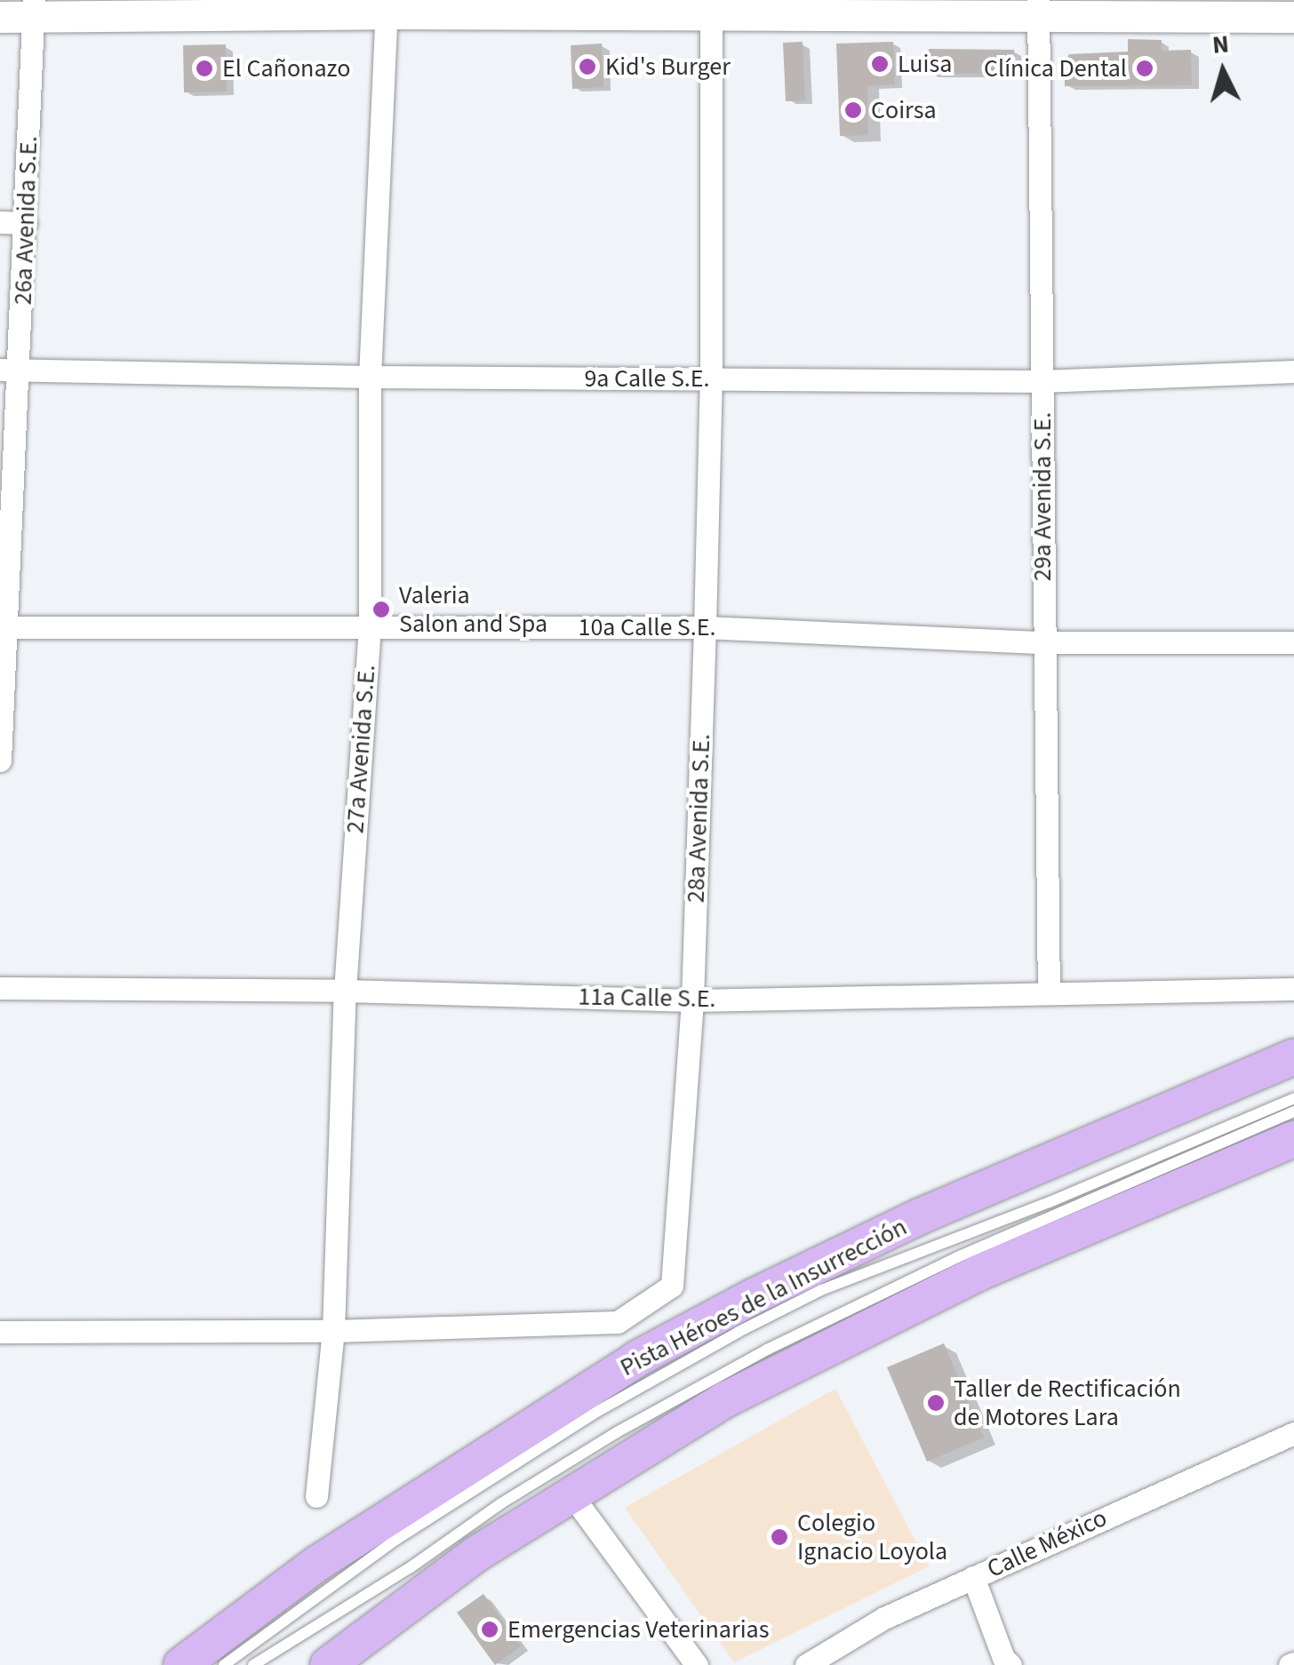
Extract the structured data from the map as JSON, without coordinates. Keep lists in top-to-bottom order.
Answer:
{
  "streets": {
    "main road": ["Pista Héroes de la Insurrección"],
    "street": [
      "26a Avenida S.E.",
      "9a Calle S.E.",
      "29a Avenida S.E.",
      "10a Calle S.E.",
      "27a Avenida S.E.",
      "28a Avenida S.E.",
      "11a Calle S.E.",
      "Calle México"
    ]
  },
  "crossings": [
    ["26a Avenida S.E.", "9a Calle S.E."],
    ["26a Avenida S.E.", "10a Calle S.E."],
    ["9a Calle S.E.", "29a Avenida S.E."],
    ["9a Calle S.E.", "27a Avenida S.E."],
    ["9a Calle S.E.", "28a Avenida S.E."],
    ["29a Avenida S.E.", "10a Calle S.E."],
    ["29a Avenida S.E.", "11a Calle S.E."],
    ["10a Calle S.E.", "27a Avenida S.E."],
    ["10a Calle S.E.", "28a Avenida S.E."],
    ["27a Avenida S.E.", "28a Avenida S.E."],
    ["27a Avenida S.E.", "11a Calle S.E."],
    ["28a Avenida S.E.", "11a Calle S.E."]
  ],
  "places": [
    "Luisa",
    "Kid's Burger",
    "El Cañonazo",
    "Clínica Dental",
    "Coirsa",
    "Valeria Salon and Spa",
    "Taller de Rectificación de Motores Lara",
    "Colegio Ignacio Loyola",
    "Emergencias Veterinarias"
  ],
  "north": "top"
}
